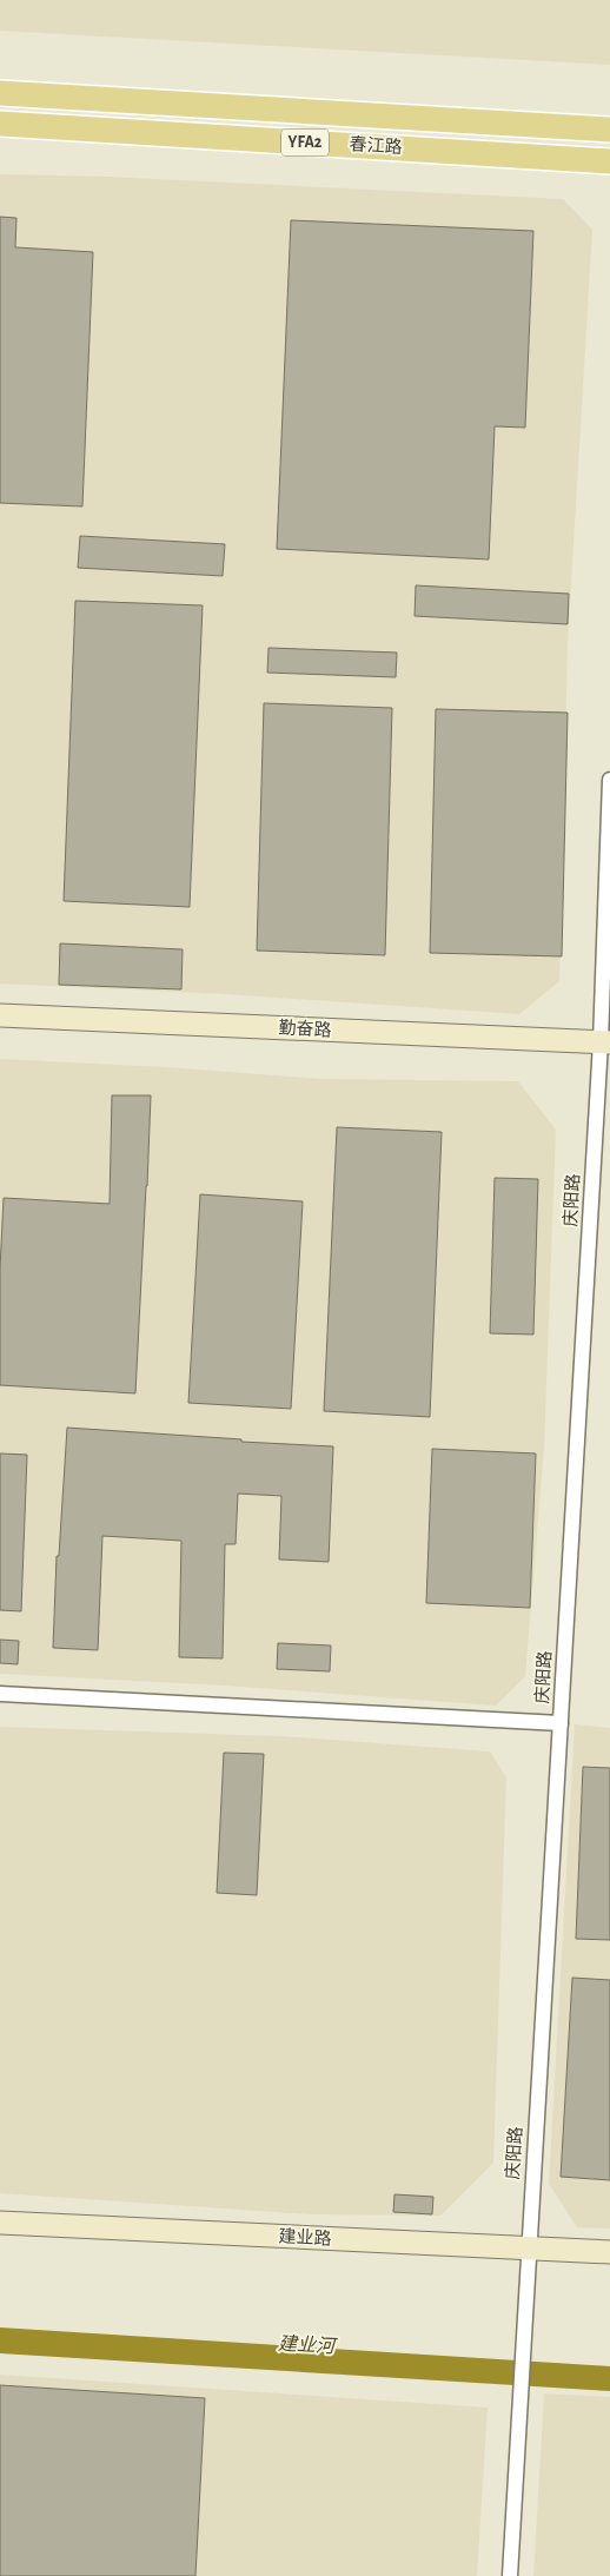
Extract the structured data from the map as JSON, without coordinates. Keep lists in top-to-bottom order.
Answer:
{
  "streets": {
    "main road": ["YFA2", "春江路"],
    "street": ["勤奋路", "庆阳路", "建业路"]
  },
  "crossings": [
    ["勤奋路", "庆阳路"],
    ["庆阳路", "建业路"]
  ],
  "water": ["建业河"]
}
